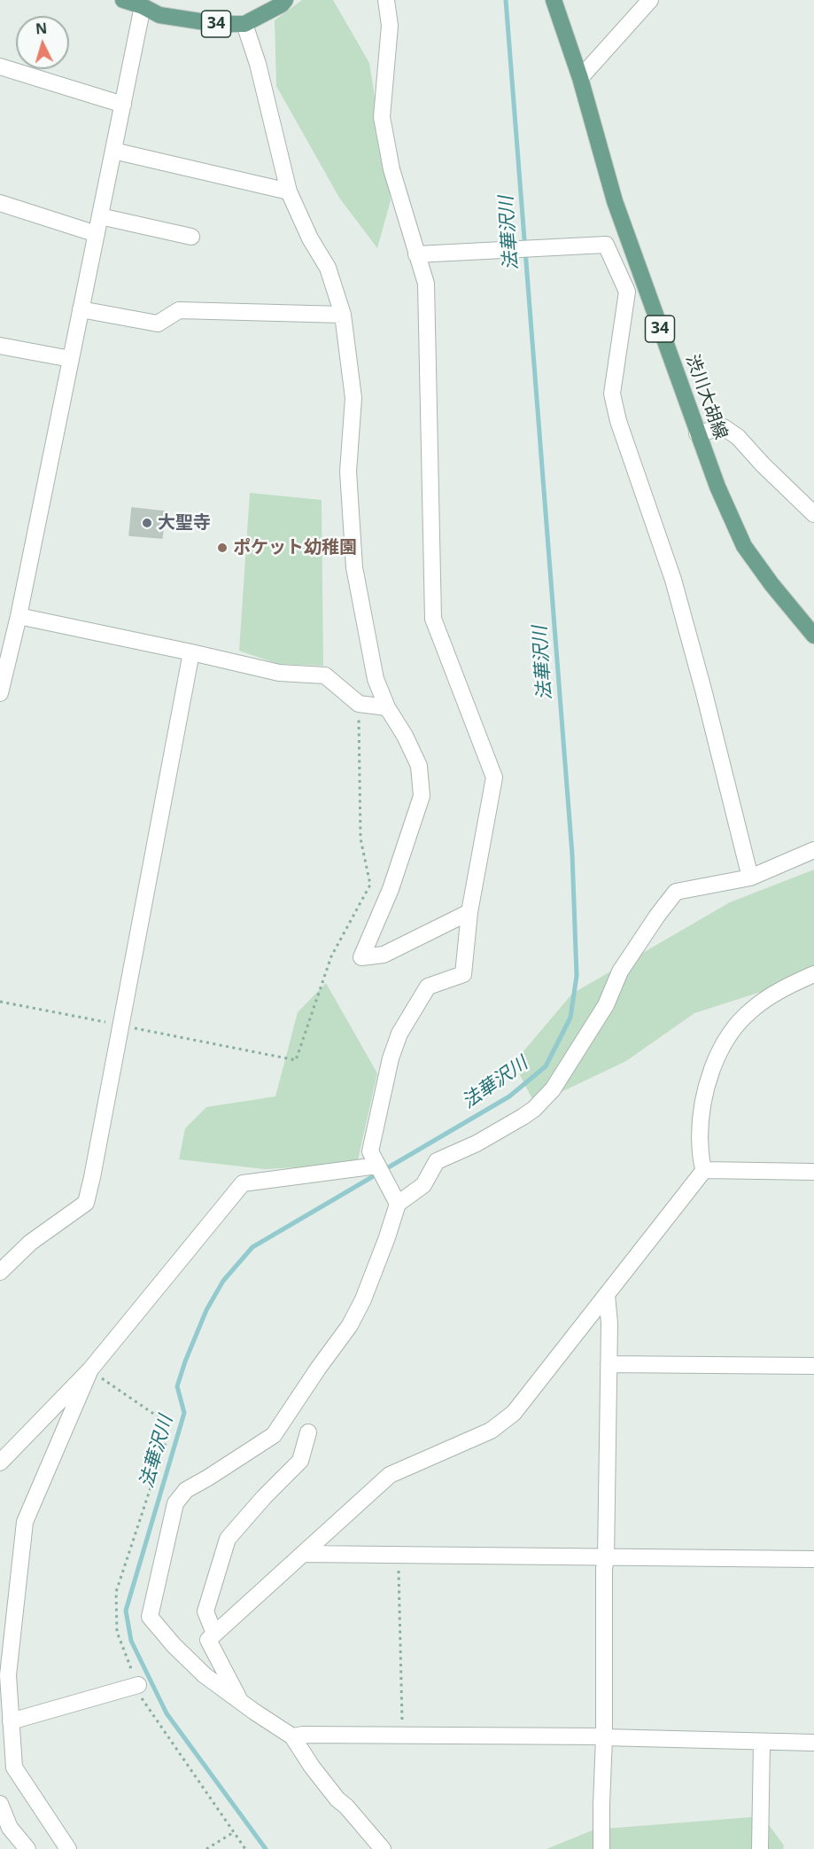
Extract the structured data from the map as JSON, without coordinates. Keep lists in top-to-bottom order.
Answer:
{
  "streets": {
    "main road": ["34", "渋川大胡線"]
  },
  "water": ["法華沢川"],
  "places": ["大聖寺", "ポケット幼稚園"],
  "north": "top"
}
